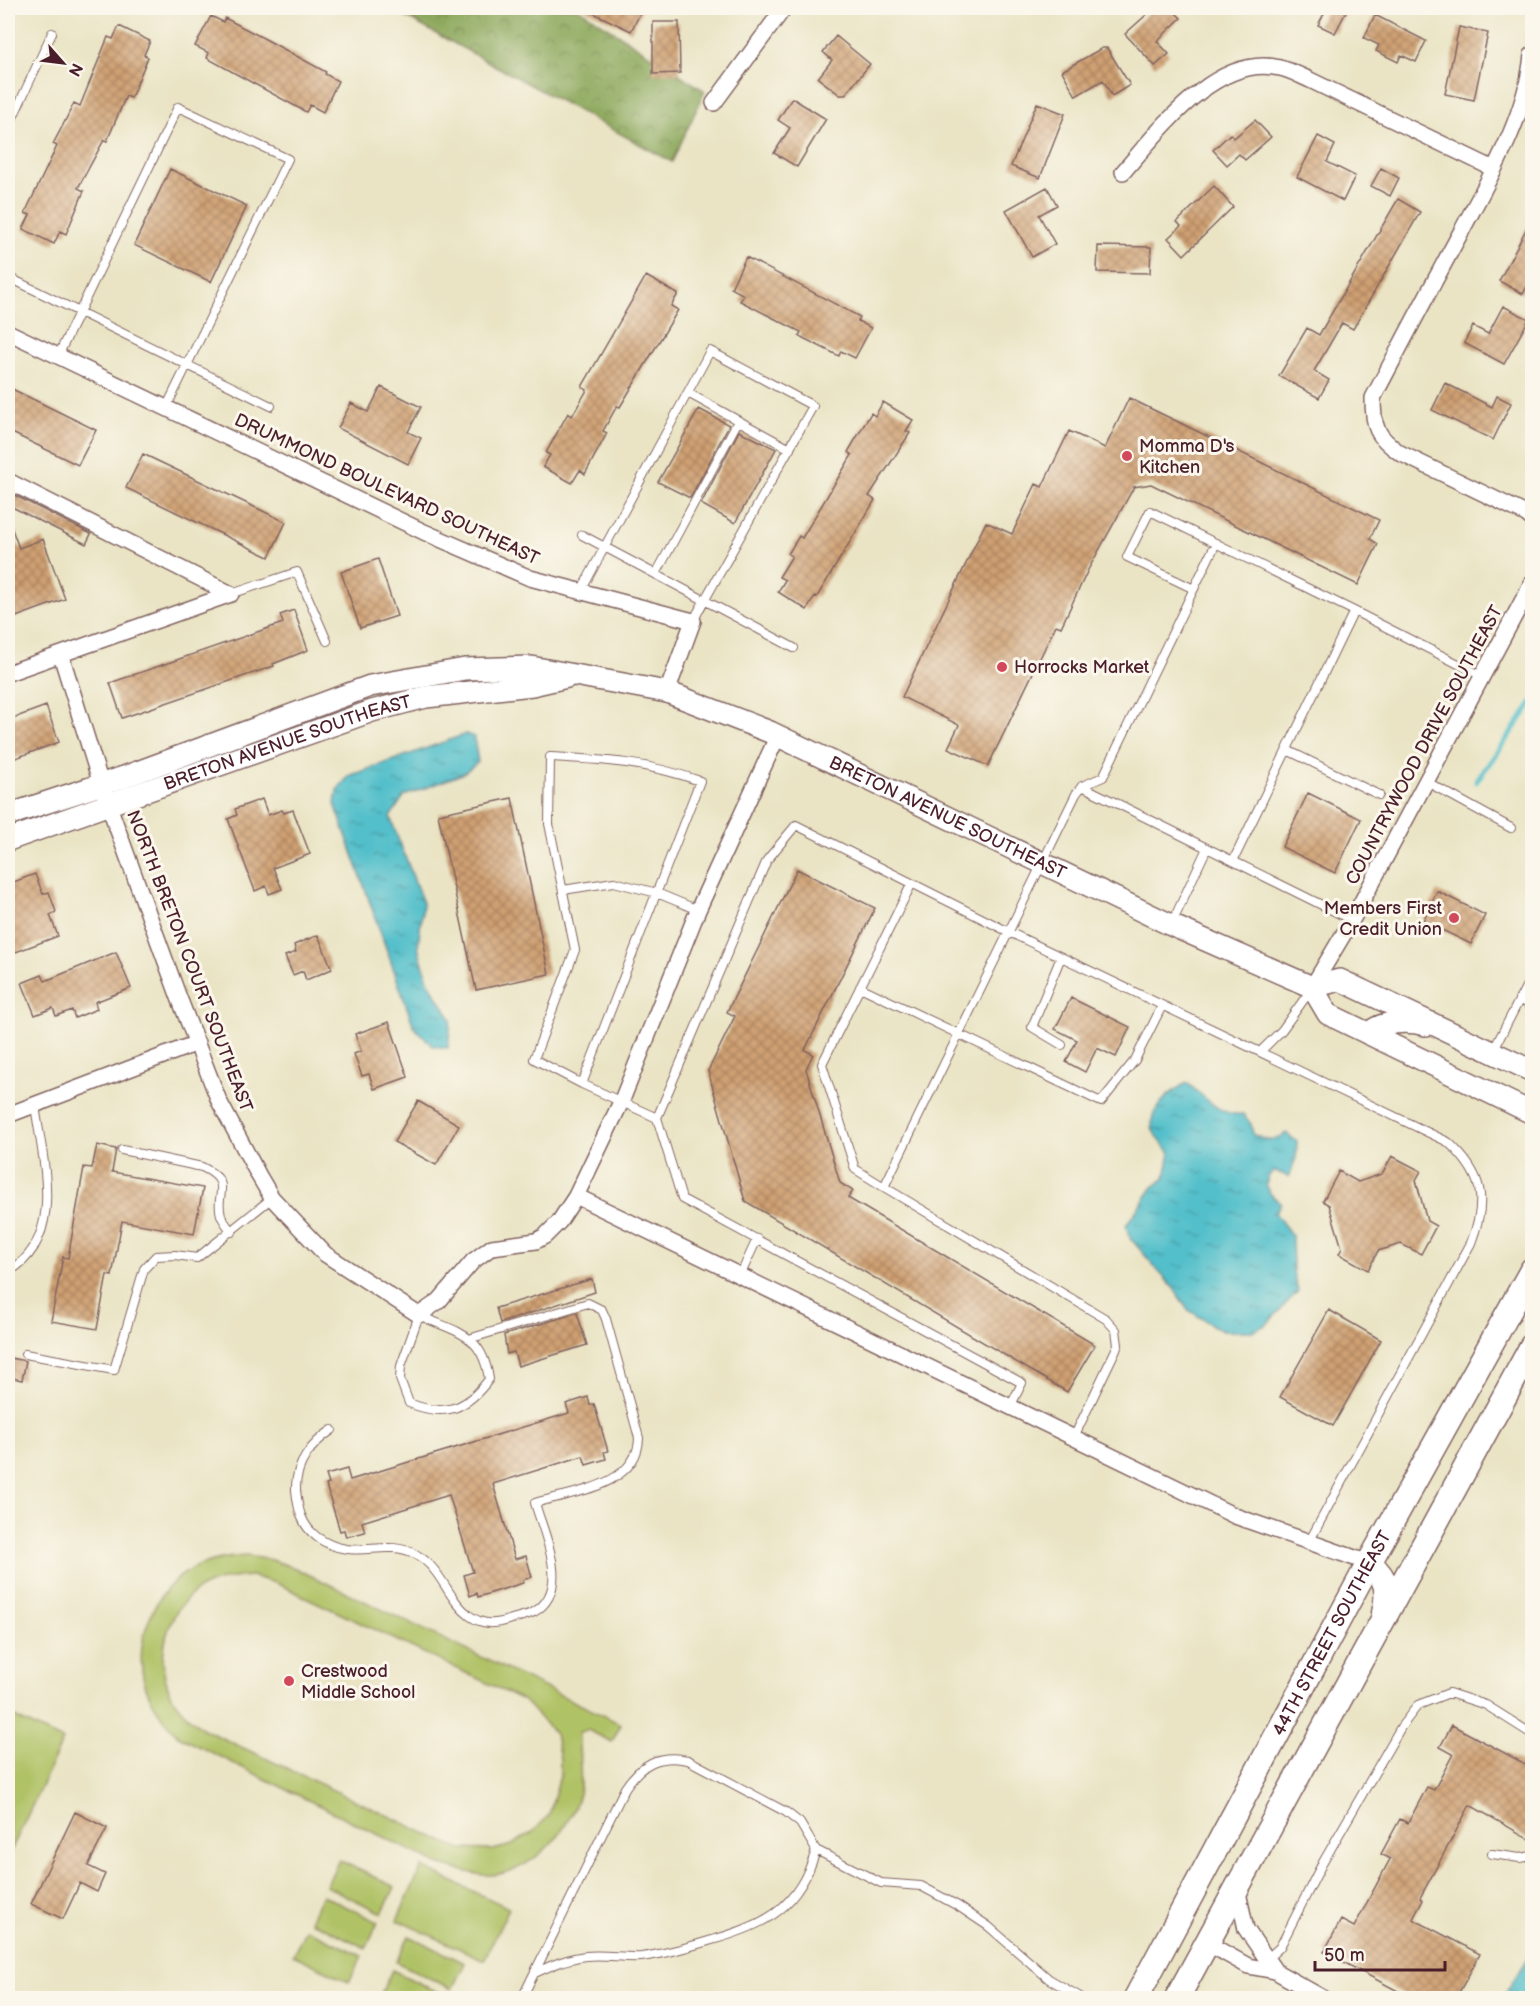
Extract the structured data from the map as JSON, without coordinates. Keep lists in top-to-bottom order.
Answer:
{
  "streets": {
    "main road": ["BRETON AVENUE SOUTHEAST", "44TH STREET SOUTHEAST"],
    "street": ["DRUMMOND BOULEVARD SOUTHEAST", "COUNTRYWOOD DRIVE SOUTHEAST", "NORTH BRETON COURT SOUTHEAST"]
  },
  "crossings": [
    ["BRETON AVENUE SOUTHEAST", "COUNTRYWOOD DRIVE SOUTHEAST"],
    ["BRETON AVENUE SOUTHEAST", "NORTH BRETON COURT SOUTHEAST"]
  ],
  "places": [
    "Momma D's Kitchen",
    "Horrocks Market",
    "Members First Credit Union",
    "Crestwood Middle School"
  ],
  "scale_bar": "50 m",
  "north": "bottom right"
}
